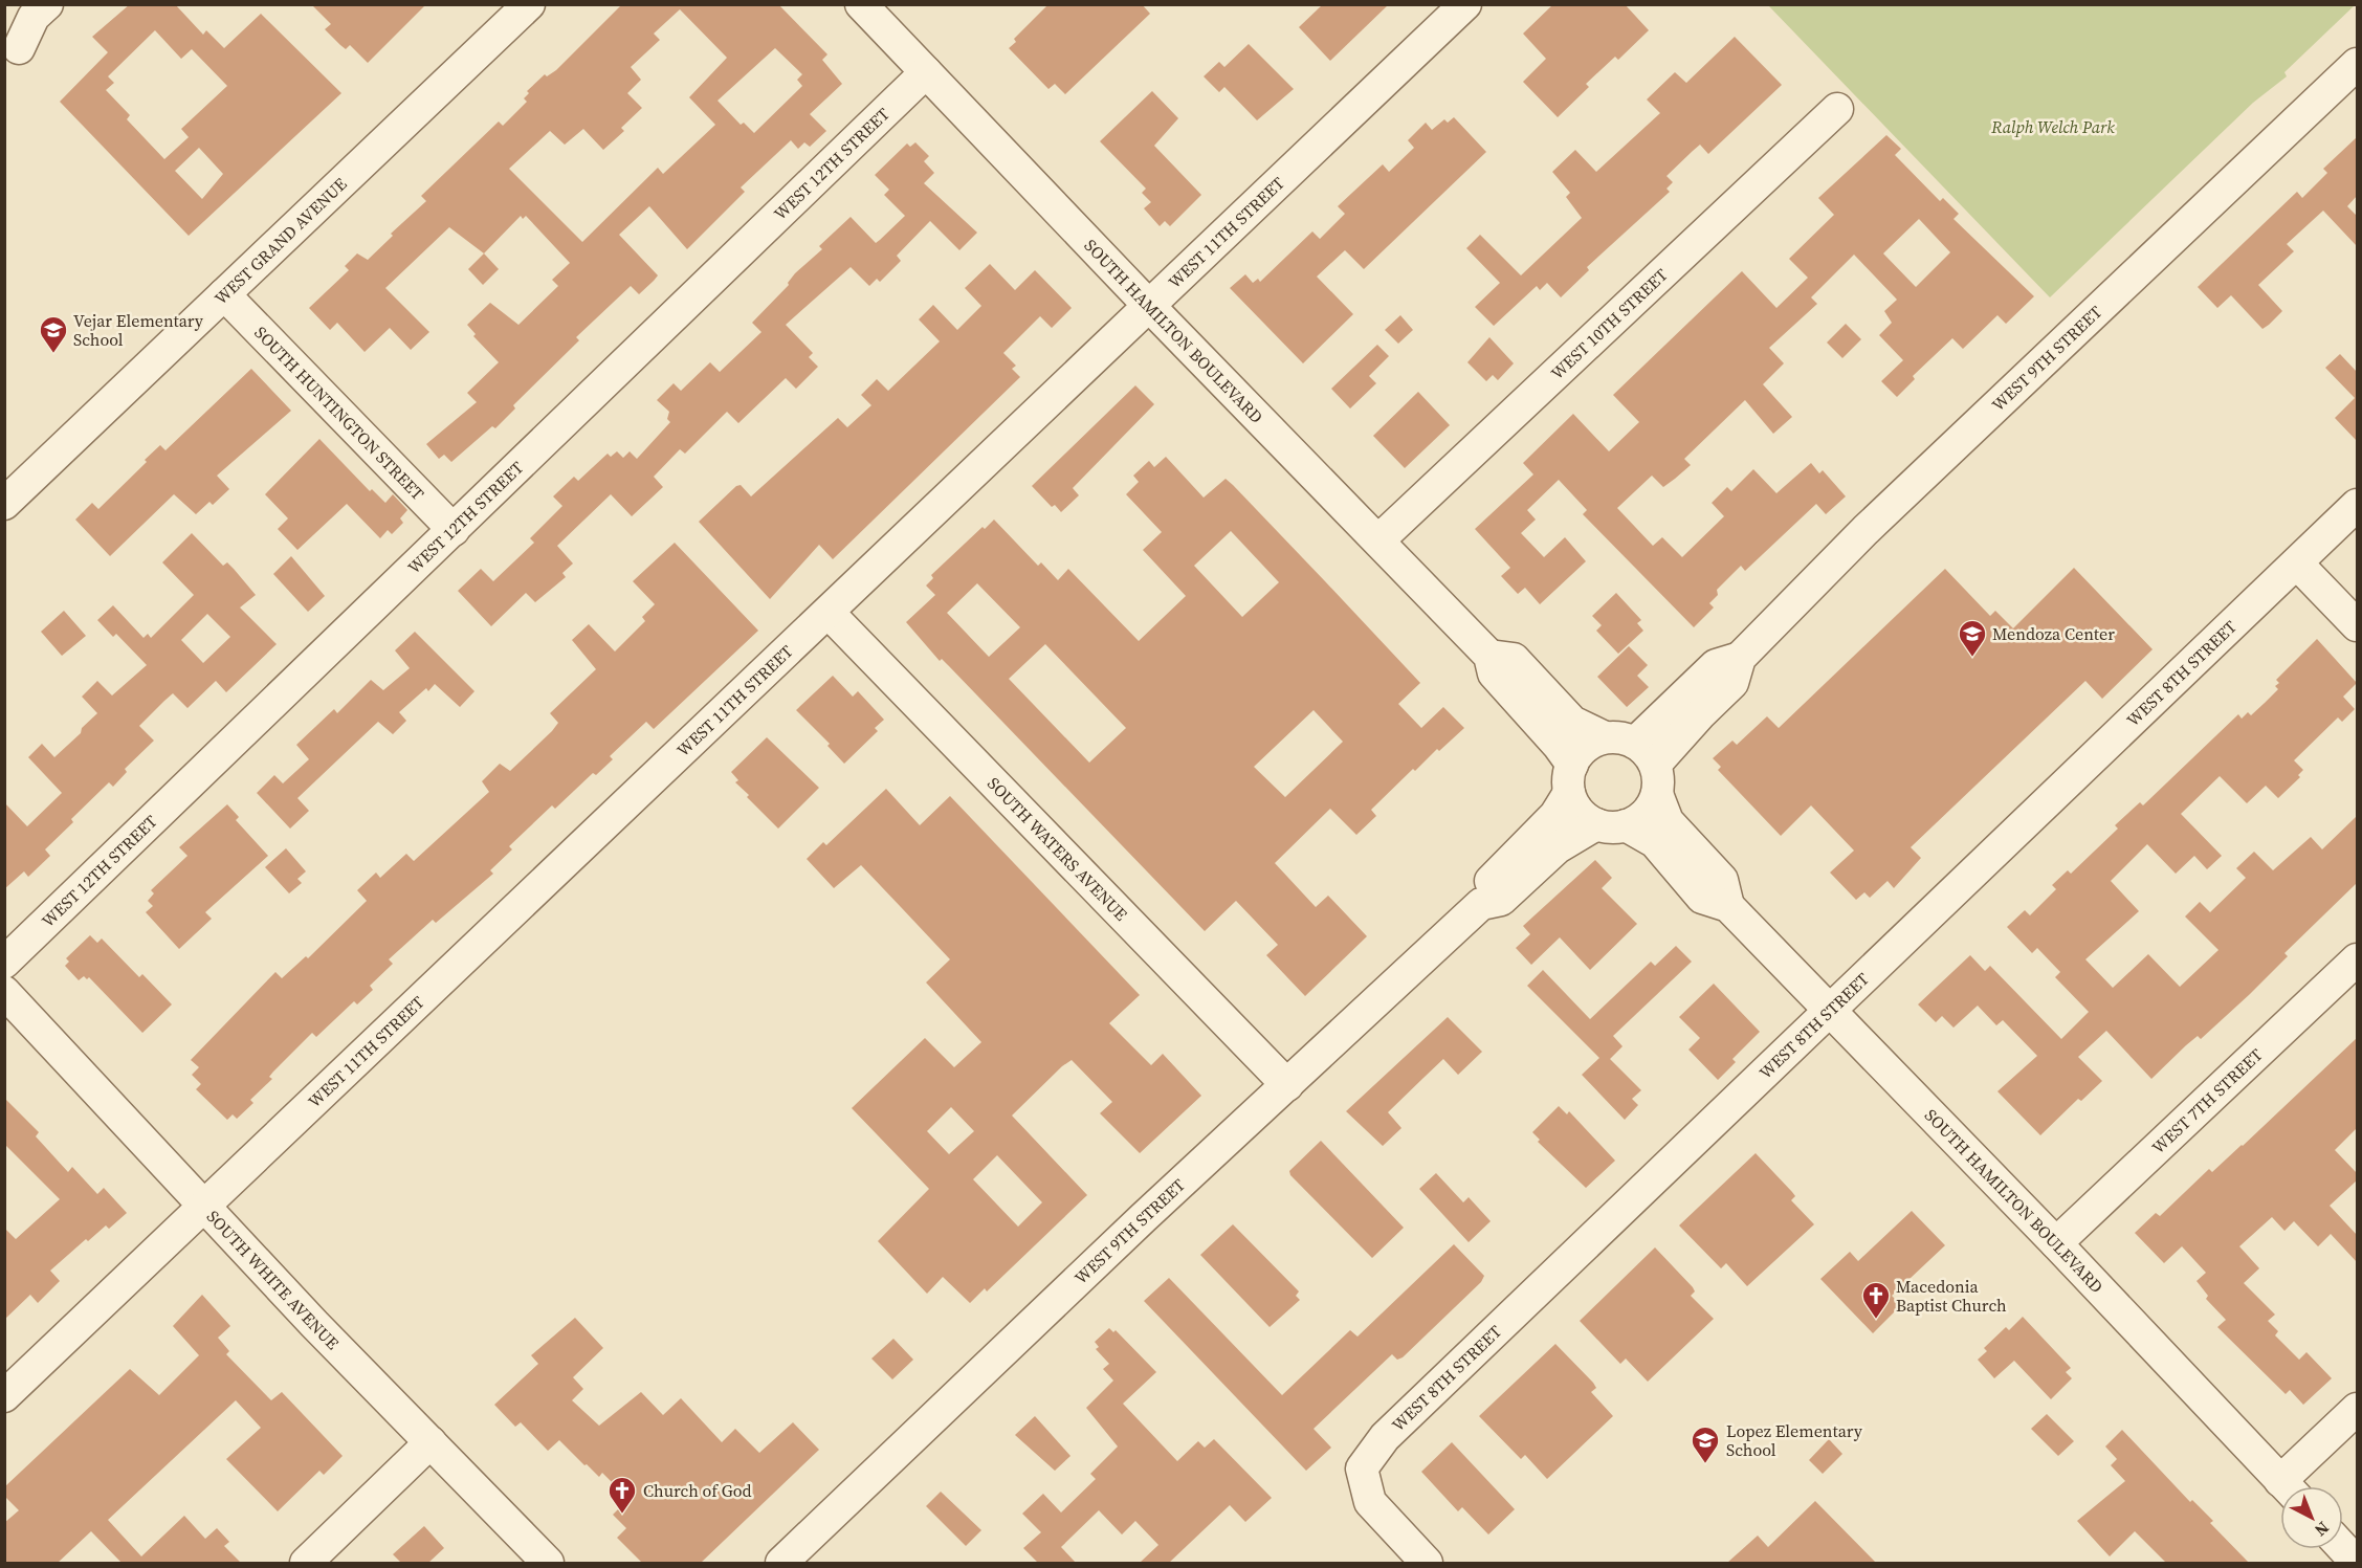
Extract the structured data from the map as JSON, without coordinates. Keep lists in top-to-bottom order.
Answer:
{
  "streets": {
    "street": [
      "WEST 12TH STREET",
      "WEST 11TH STREET",
      "WEST GRAND AVENUE",
      "WEST 10TH STREET",
      "SOUTH HAMILTON BOULEVARD",
      "WEST 9TH STREET",
      "SOUTH HUNTINGTON STREET",
      "WEST 8TH STREET",
      "SOUTH WATERS AVENUE",
      "WEST 7TH STREET",
      "SOUTH WHITE AVENUE"
    ]
  },
  "crossings": [
    ["WEST 12TH STREET", "SOUTH HAMILTON BOULEVARD"],
    ["WEST 12TH STREET", "SOUTH HUNTINGTON STREET"],
    ["WEST 11TH STREET", "SOUTH HAMILTON BOULEVARD"],
    ["WEST 11TH STREET", "SOUTH WATERS AVENUE"],
    ["WEST 11TH STREET", "SOUTH WHITE AVENUE"],
    ["WEST GRAND AVENUE", "SOUTH HUNTINGTON STREET"],
    ["WEST 10TH STREET", "SOUTH HAMILTON BOULEVARD"],
    ["SOUTH HAMILTON BOULEVARD", "WEST 9TH STREET"],
    ["SOUTH HAMILTON BOULEVARD", "WEST 8TH STREET"],
    ["SOUTH HAMILTON BOULEVARD", "WEST 7TH STREET"],
    ["WEST 9TH STREET", "SOUTH WATERS AVENUE"]
  ],
  "parks": ["Ralph Welch Park"],
  "places": {
    "school or university": ["Vejar Elementary School", "Mendoza Center", "Lopez Elementary School"],
    "church": ["Macedonia Baptist Church", "Church of God"]
  },
  "north": "bottom right"
}
